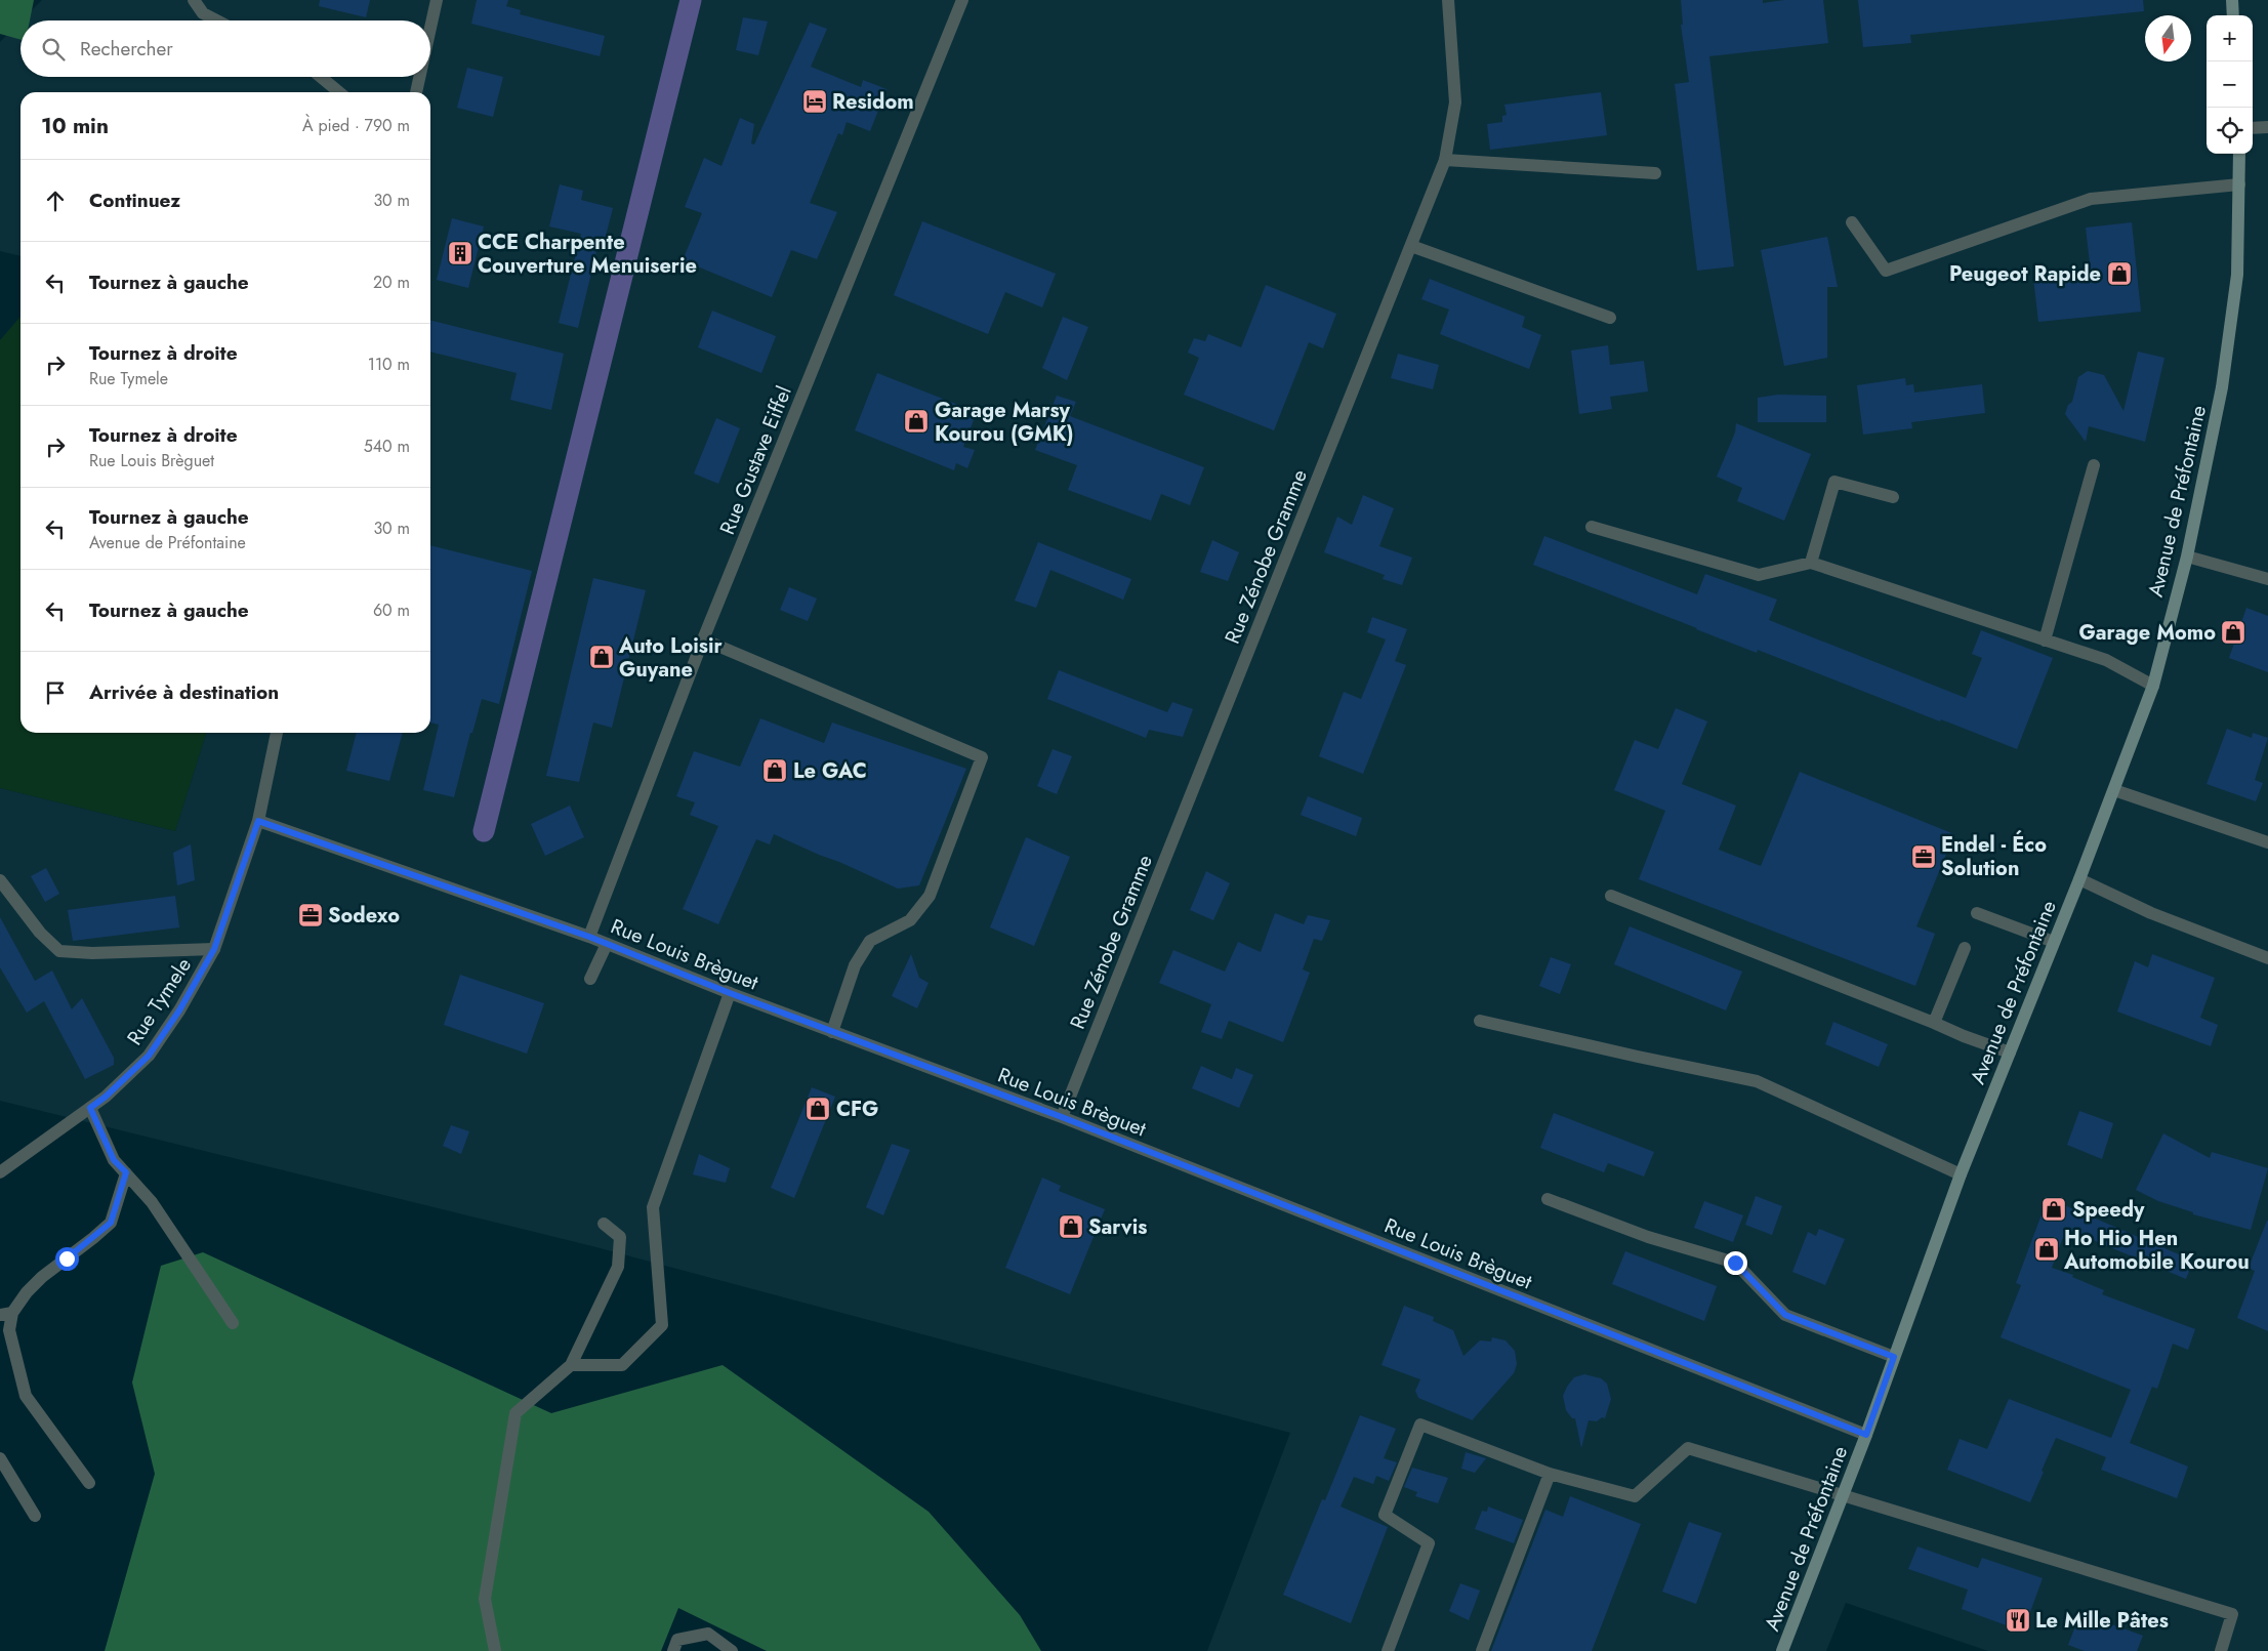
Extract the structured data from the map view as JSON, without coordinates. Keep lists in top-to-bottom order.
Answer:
{
  "streets": {
    "main road": ["Avenue de Préfontaine"],
    "street": [
      "Rue Gustave Eiffel",
      "Rue Zénobe Gramme",
      "Rue Louis Brèguet",
      "Rue Tymele"
    ]
  },
  "crossings": [
    ["Rue Gustave Eiffel", "Rue Louis Brèguet"],
    ["Avenue de Préfontaine", "Rue Louis Brèguet"],
    ["Rue Zénobe Gramme", "Rue Louis Brèguet"],
    ["Rue Louis Brèguet", "Rue Tymele"]
  ],
  "places": {
    "hotel": ["Residom"],
    "building": ["CCE Charpente Couverture Menuiserie"],
    "shop": [
      "Peugeot Rapide",
      "Garage Marsy Kourou (GMK)",
      "Garage Momo",
      "Auto Loisir Guyane",
      "Le GAC",
      "CFG",
      "Speedy",
      "Sarvis",
      "Ho Hio Hen Automobile Kourou"
    ],
    "office": ["Endel - Éco Solution", "Sodexo"],
    "restaurant": ["Le Mille Pâtes"]
  },
  "north": "bottom",
  "page": {
    "map_buttons": ["+", "−"],
    "search": "Rechercher",
    "heading": ["10 min", "À pied · 790 m"],
    "list": [
      ["Continuez", "30 m"],
      ["Tournez à gauche", "20 m"],
      ["Tournez à droite", "Rue Tymele", "110 m"],
      ["Tournez à droite", "Rue Louis Brèguet", "540 m"],
      ["Tournez à gauche", "Avenue de Préfontaine", "30 m"],
      ["Tournez à gauche", "60 m"],
      "Arrivée à destination"
    ]
  }
}
